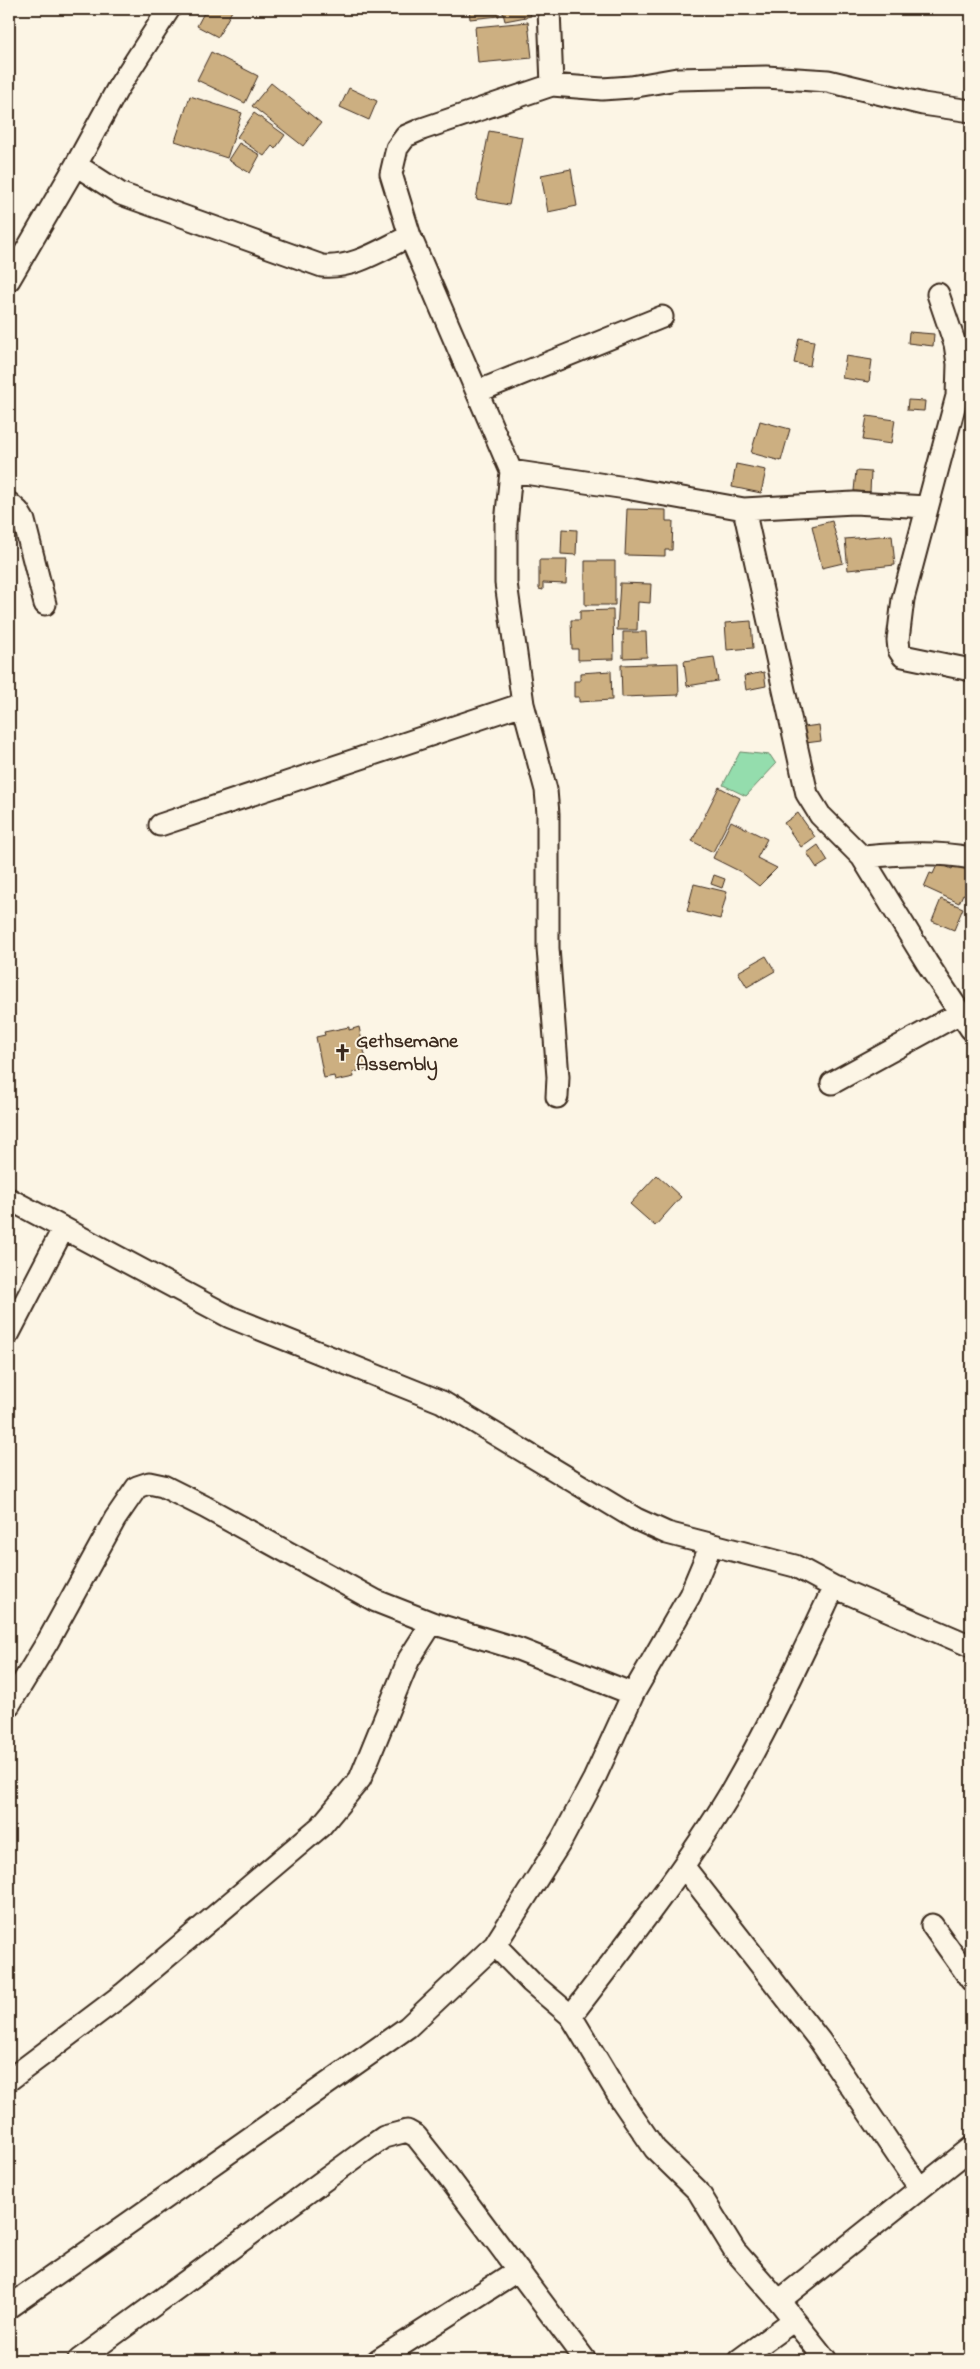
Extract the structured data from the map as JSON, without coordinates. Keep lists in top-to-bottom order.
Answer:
{
  "places": {
    "church": ["Gethsemane Assembly"]
  }
}
